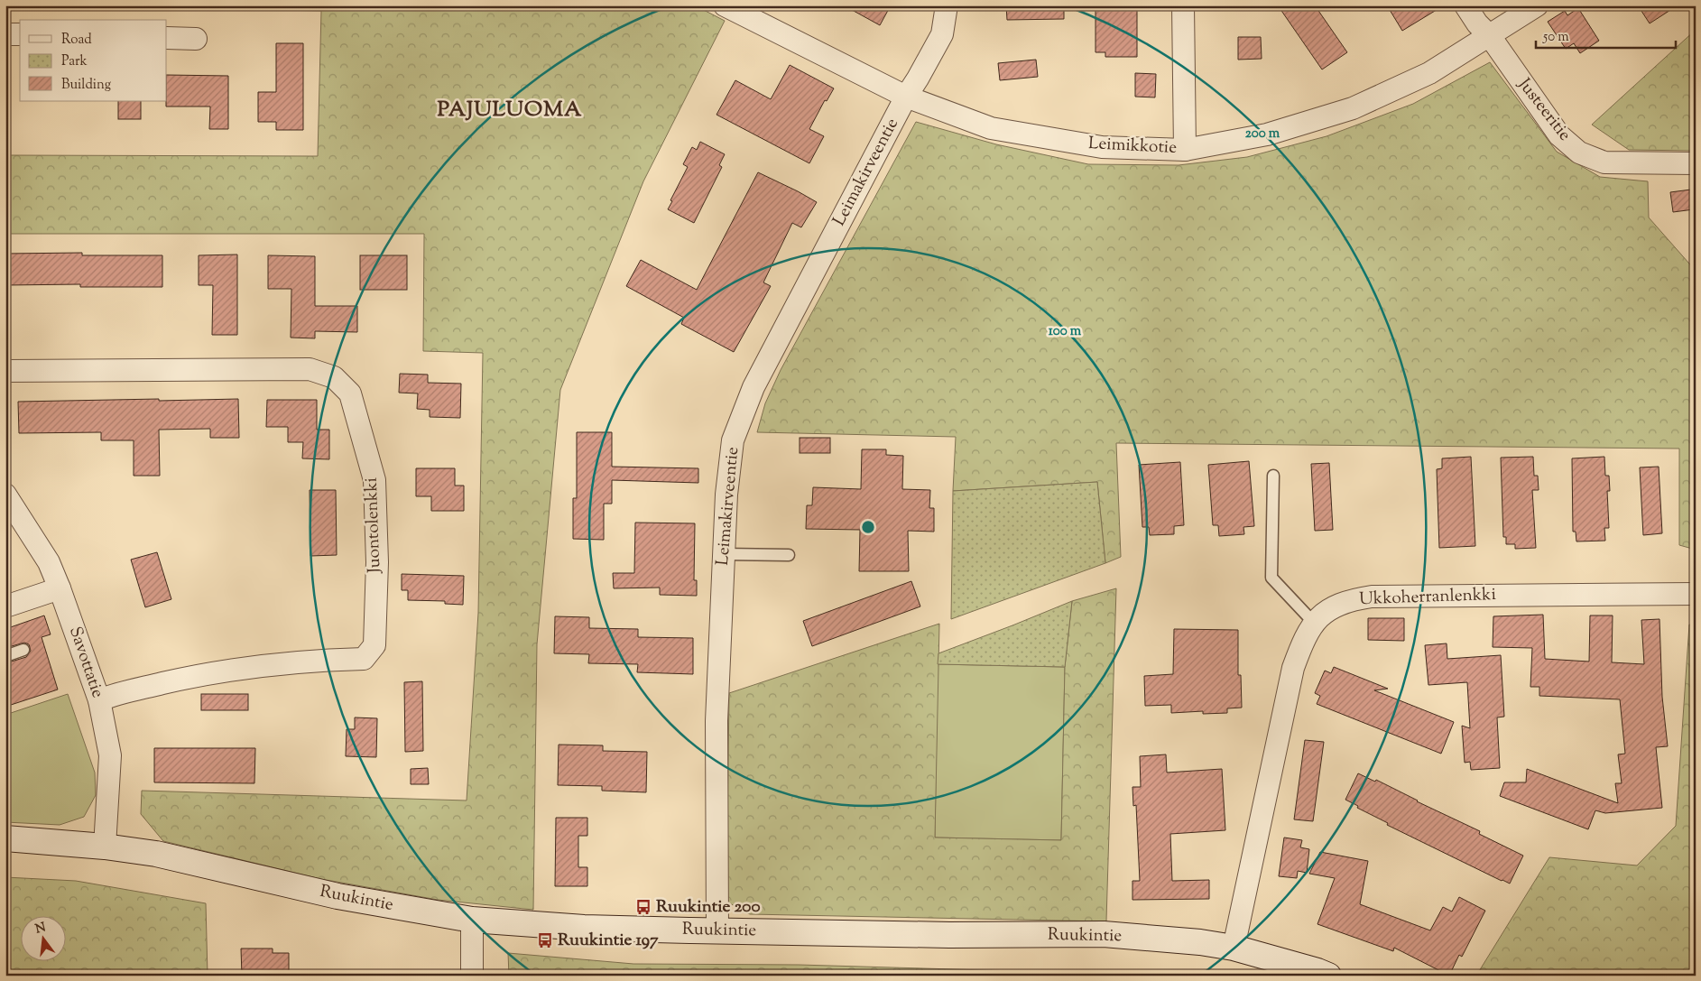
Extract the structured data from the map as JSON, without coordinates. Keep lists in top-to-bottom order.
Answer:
{
  "streets": {
    "street": [
      "Justeeritie",
      "Leimikkotie",
      "Leimakirveentie",
      "Juontolenkki",
      "Ukkoherranlenkki",
      "Savottatie",
      "Ruukintie"
    ]
  },
  "crossings": [
    ["Justeeritie", "Leimikkotie"],
    ["Leimikkotie", "Leimakirveentie"],
    ["Leimakirveentie", "Ruukintie"],
    ["Juontolenkki", "Savottatie"],
    ["Ukkoherranlenkki", "Ruukintie"],
    ["Savottatie", "Ruukintie"]
  ],
  "districts": ["PAJULUOMA"],
  "places": {
    "bus stop": ["Ruukintie 200", "Ruukintie 197"]
  },
  "legend": ["Road", "Park", "Building"],
  "scale_bar": "50 m",
  "north": "top",
  "rings": ["200 m", "100 m"]
}
